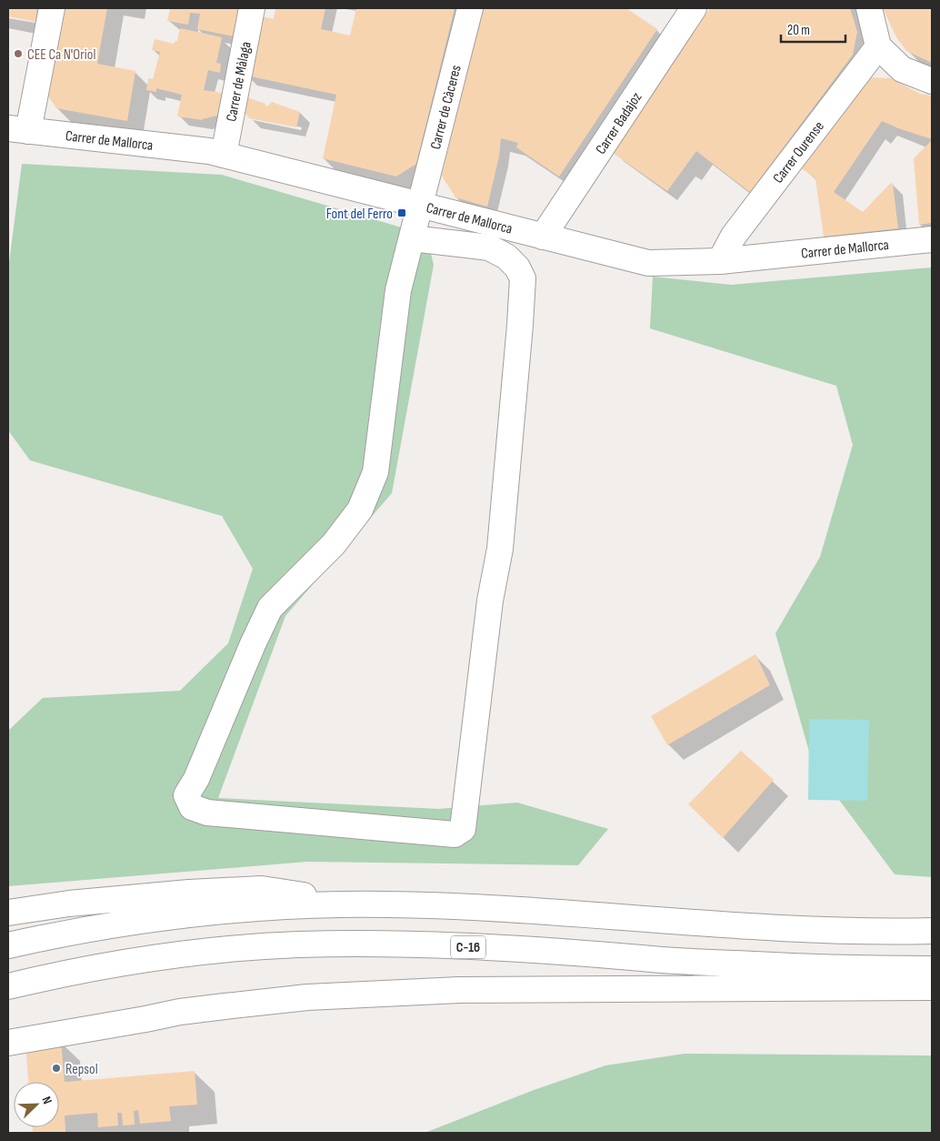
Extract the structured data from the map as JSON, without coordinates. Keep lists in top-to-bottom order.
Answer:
{
  "streets": {
    "main road": [
      "Carrer de Màlaga",
      "Carrer de Càceres",
      "Carrer Badajoz",
      "Carrer de Mallorca",
      "Carrer Ourense",
      "C-16"
    ]
  },
  "crossings": [
    ["Carrer de Màlaga", "Carrer de Mallorca"],
    ["Carrer de Càceres", "Carrer de Mallorca"],
    ["Carrer Badajoz", "Carrer de Mallorca"],
    ["Carrer de Mallorca", "Carrer Ourense"]
  ],
  "places": {
    "other": ["CEE Ca N'Oriol", "Repsol"],
    "transit": ["Font del Ferro"]
  },
  "scale_bar": "20 m",
  "north": "top right"
}
